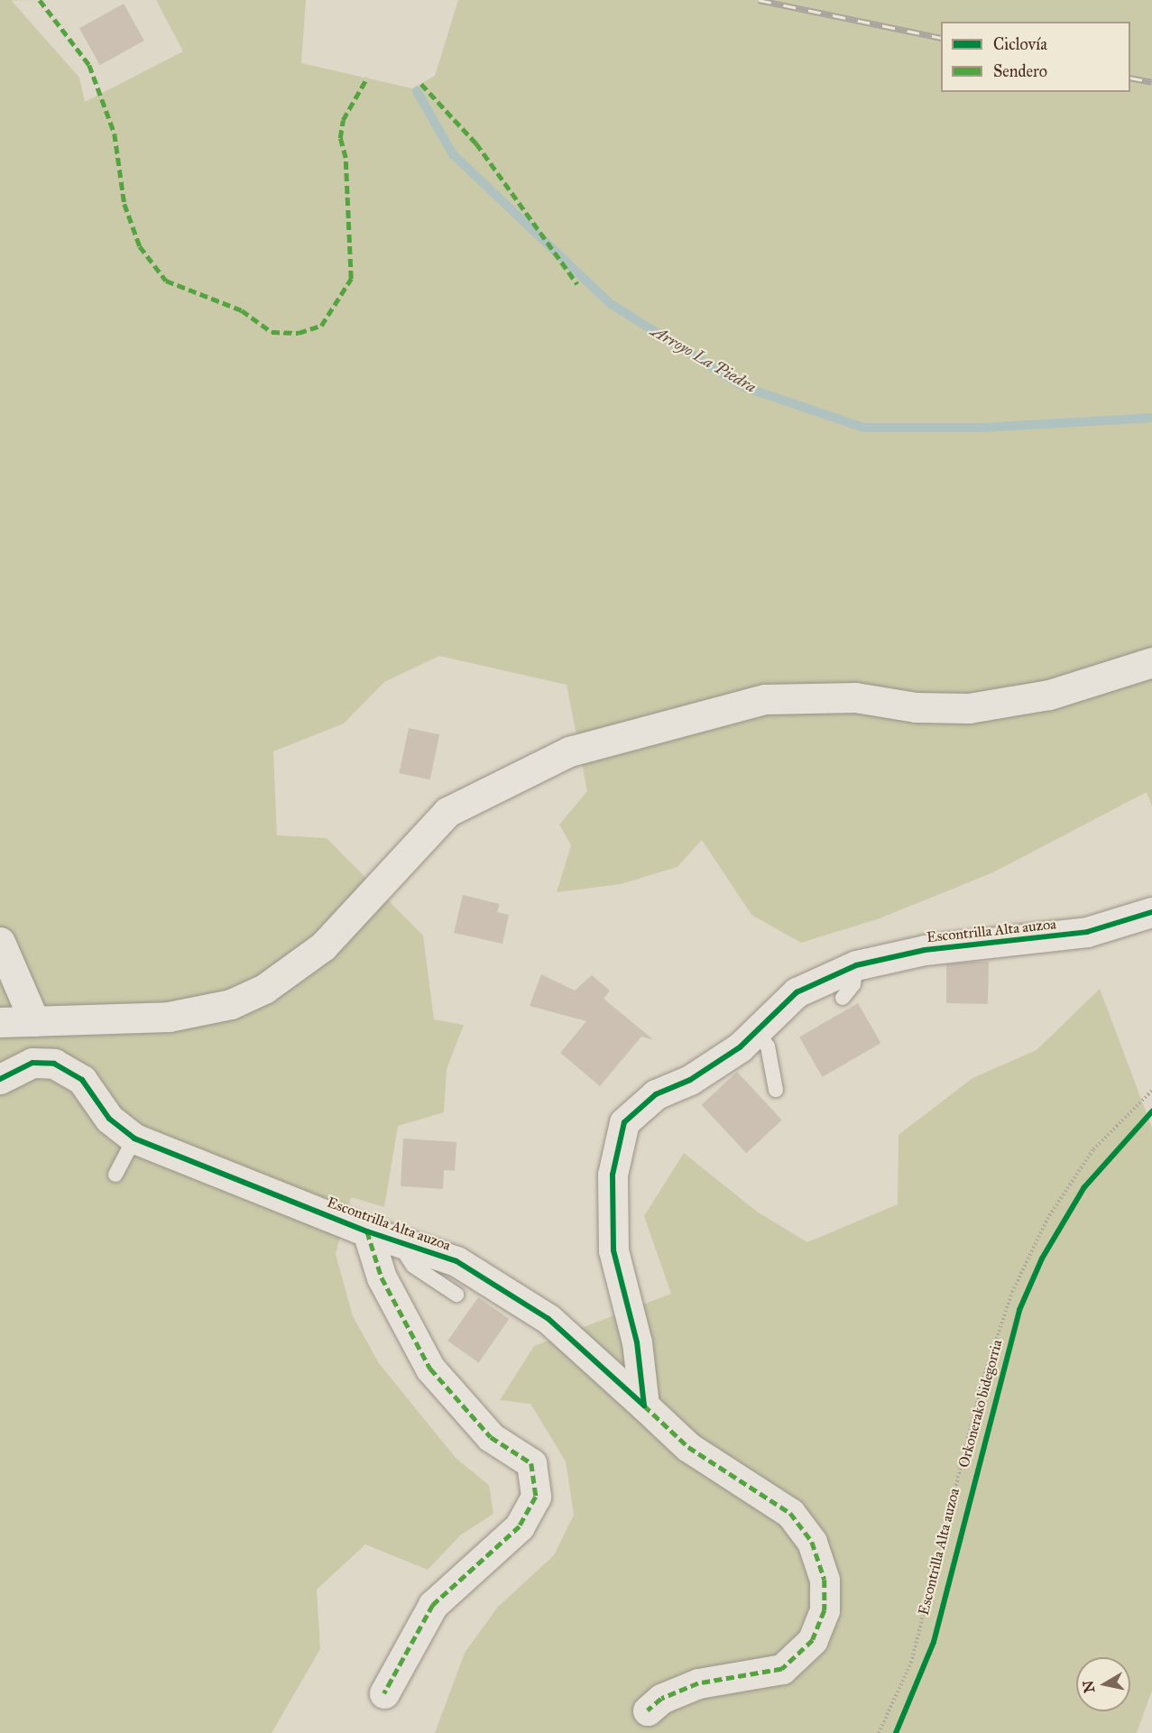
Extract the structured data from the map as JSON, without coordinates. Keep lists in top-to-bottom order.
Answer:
{
  "streets": {
    "street": ["Escontrilla Alta auzoa"],
    "cycle path": ["Orkonerako bidegorria"]
  },
  "water": ["Arroyo La Piedra"],
  "legend": ["Ciclovía", "Sendero"],
  "north": "left"
}
